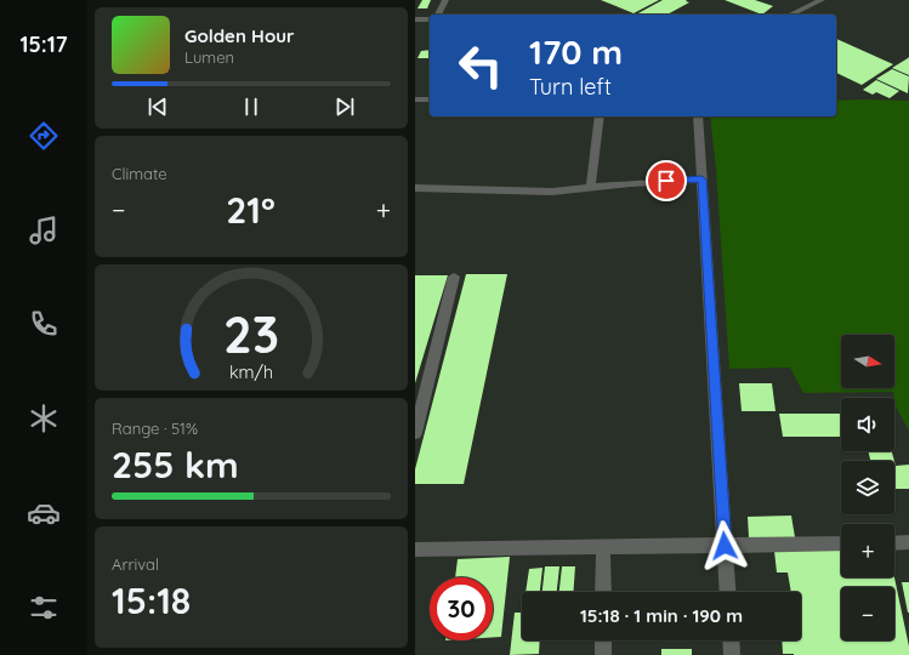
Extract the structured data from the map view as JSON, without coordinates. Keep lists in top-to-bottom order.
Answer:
{
  "north": "right",
  "page": {
    "tabs": "15:17",
    "turn": ["170 m", "Turn left"],
    "song": ["Golden Hour", "Lumen"],
    "tile": [
      "Climate",
      ["Range · 51%", "255 km"],
      ["Arrival", "15:18"]
    ],
    "heat": ["−", "21°", "+"],
    "map_buttons": ["+", "−"],
    "limit": "30",
    "trip": "15:18 · 1 min · 190 m",
    "gauge": ["23", "km/h"]
  }
}
